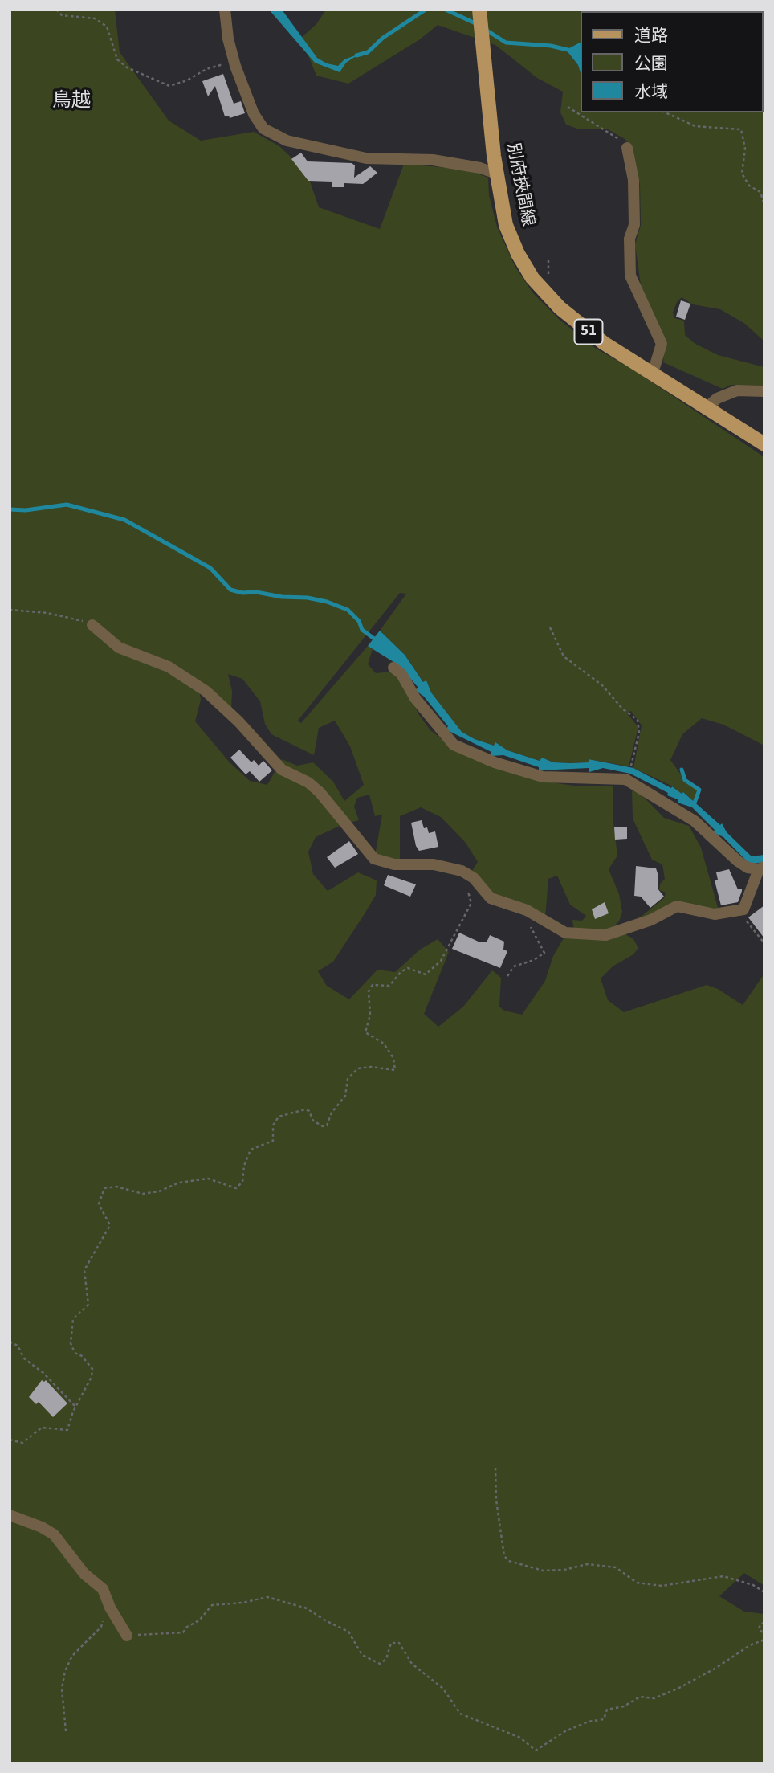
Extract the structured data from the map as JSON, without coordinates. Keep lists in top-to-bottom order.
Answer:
{
  "streets": {
    "main road": ["別府挾間線", "51"]
  },
  "districts": ["鳥越"],
  "legend": ["道路", "公園", "水域"]
}
